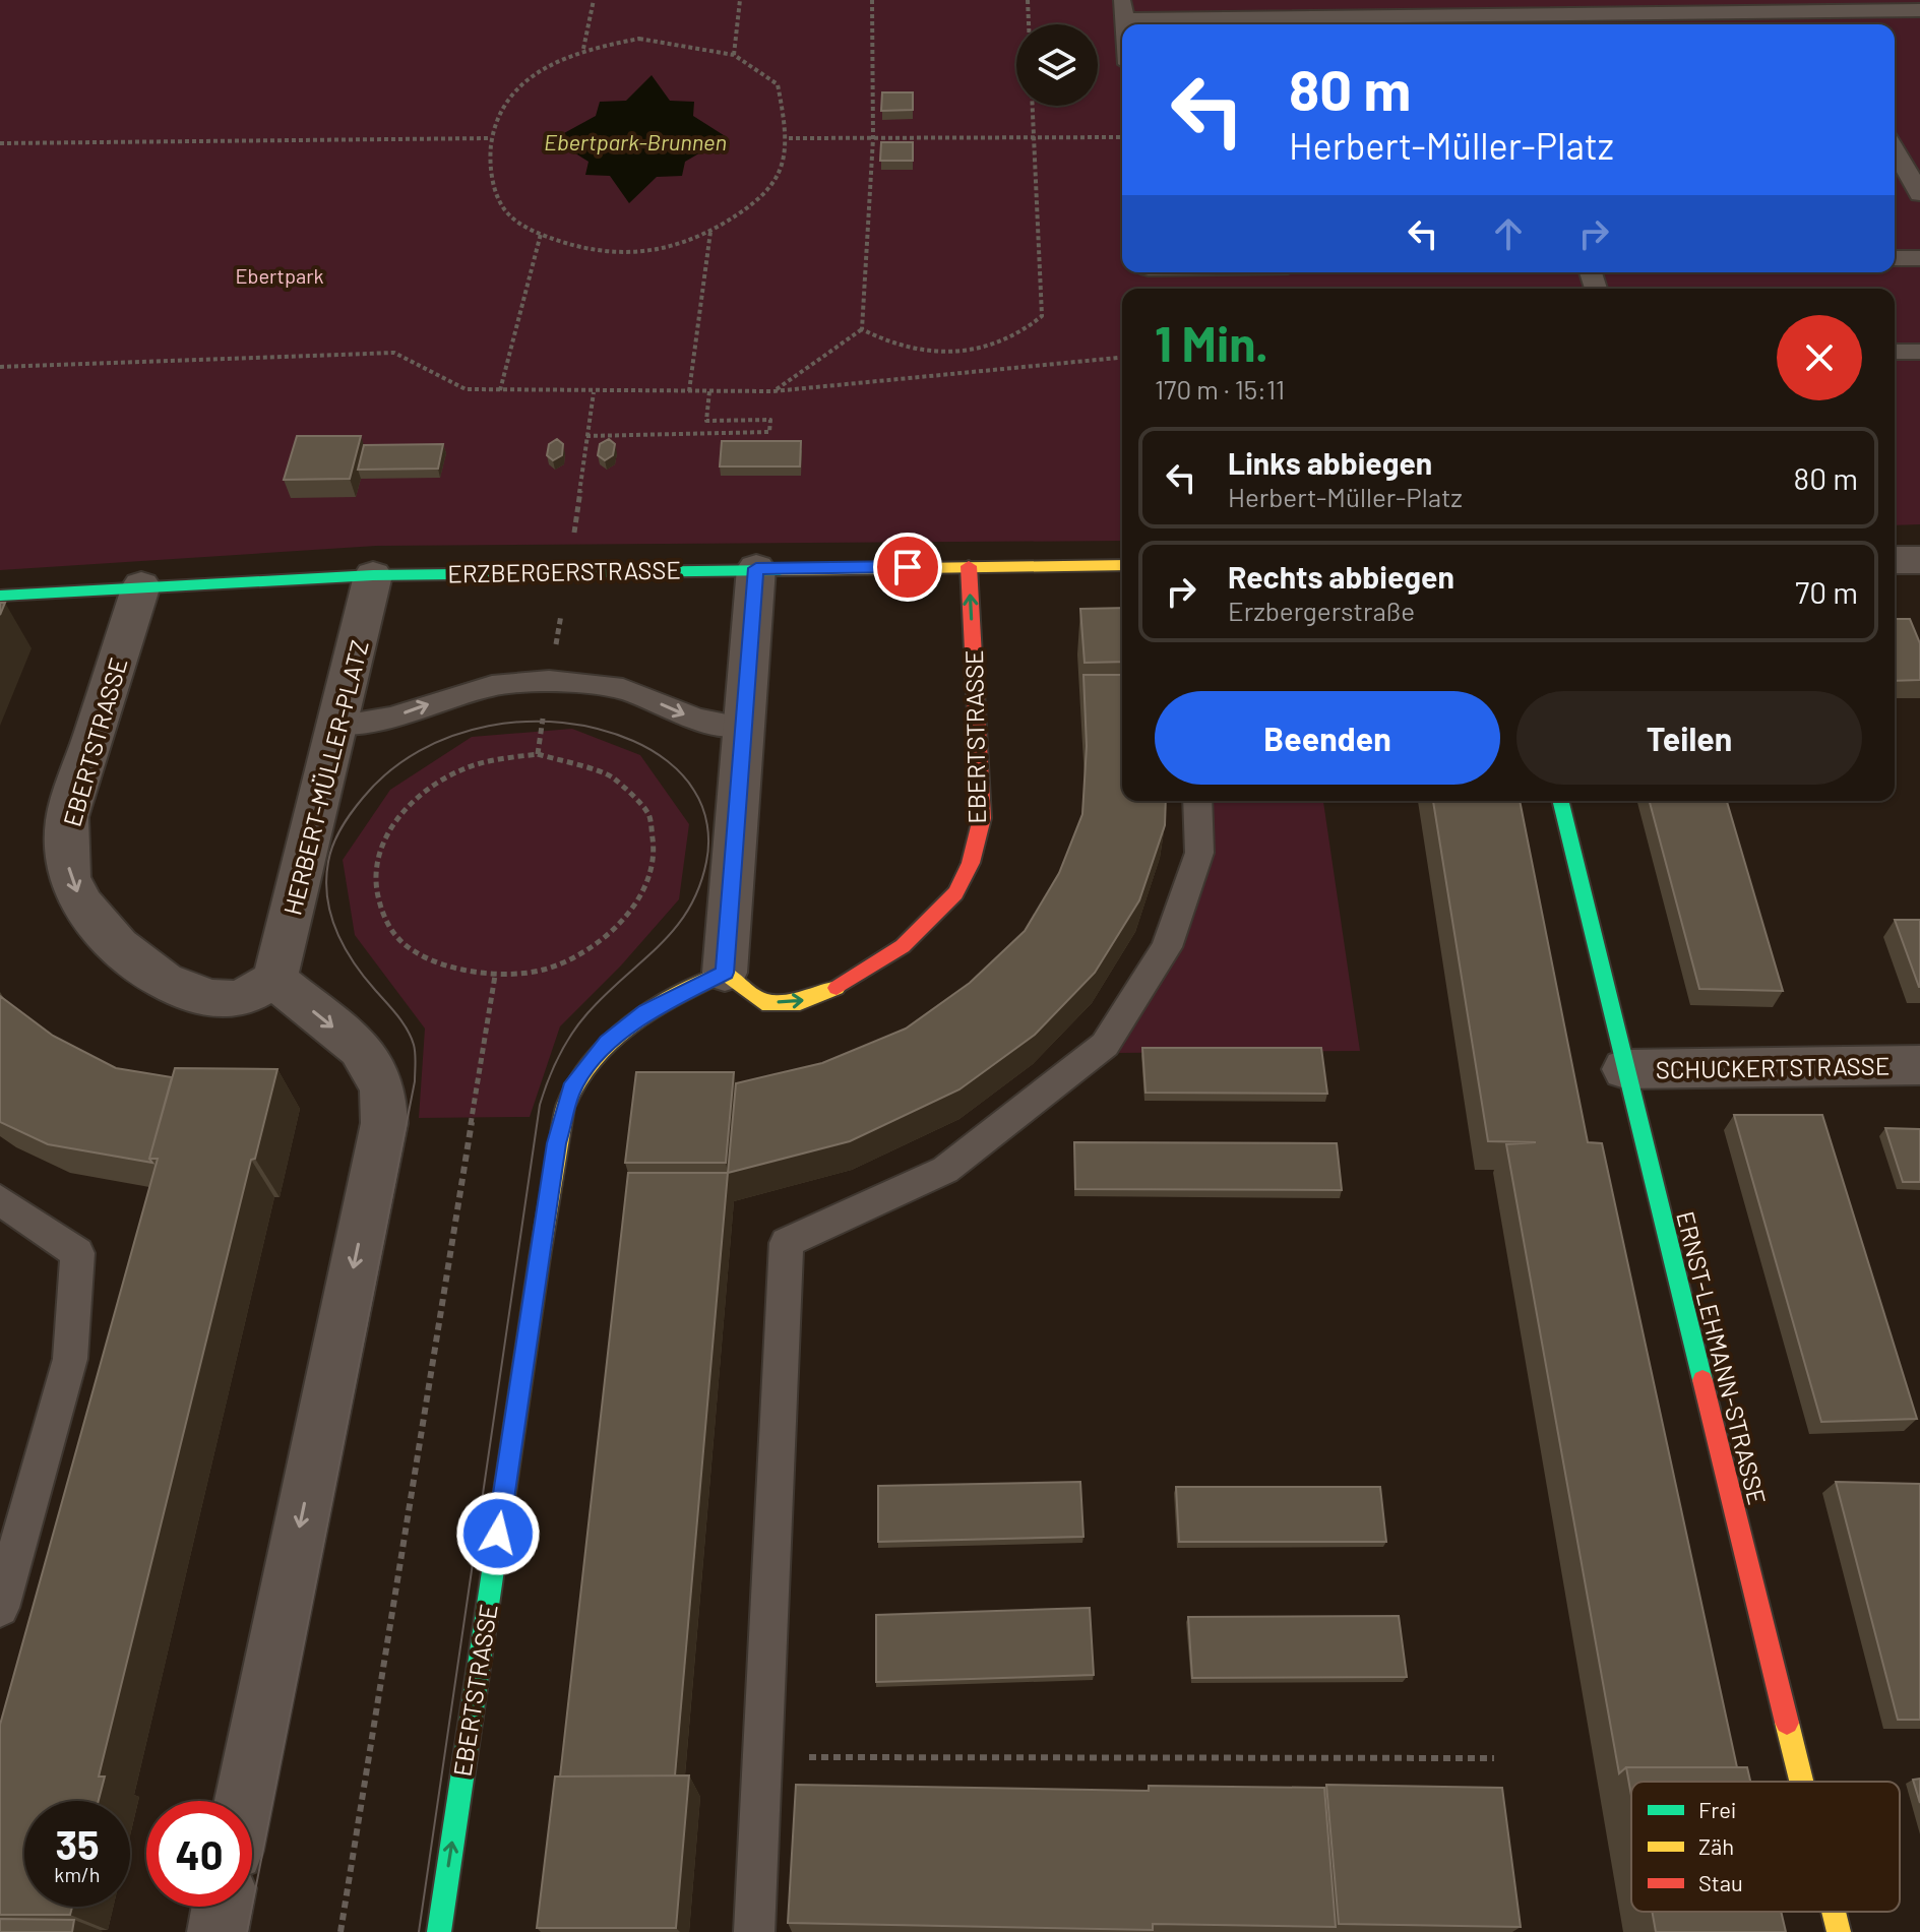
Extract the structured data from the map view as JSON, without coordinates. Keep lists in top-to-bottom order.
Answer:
{
  "streets": {
    "street": [
      "ERZBERGERSTRASSE",
      "EBERTSTRASSE",
      "HERBERT-MÜLLER-PLATZ",
      "SCHUCKERTSTRASSE",
      "ERNST-LEHMANN-STRASSE"
    ]
  },
  "crossings": [
    ["ERZBERGERSTRASSE", "EBERTSTRASSE"],
    ["ERZBERGERSTRASSE", "HERBERT-MÜLLER-PLATZ"],
    ["EBERTSTRASSE", "HERBERT-MÜLLER-PLATZ"],
    ["SCHUCKERTSTRASSE", "ERNST-LEHMANN-STRASSE"]
  ],
  "water": ["Ebertpark-Brunnen"],
  "parks": ["Ebertpark"],
  "legend": ["Frei", "Zäh", "Stau"],
  "page": {
    "turn": ["80 m", "Herbert-Müller-Platz"],
    "heading": ["1 Min.", "170 m · 15:11"],
    "list": [
      {
        "name": "Links abbiegen",
        "note": "Herbert-Müller-Platz",
        "value": "80 m"
      },
      {
        "name": "Rechts abbiegen",
        "note": "Erzbergerstraße",
        "value": "70 m"
      }
    ],
    "buttons": ["Beenden", "Teilen"],
    "speed": "35 km/h",
    "limit": "40"
  }
}
